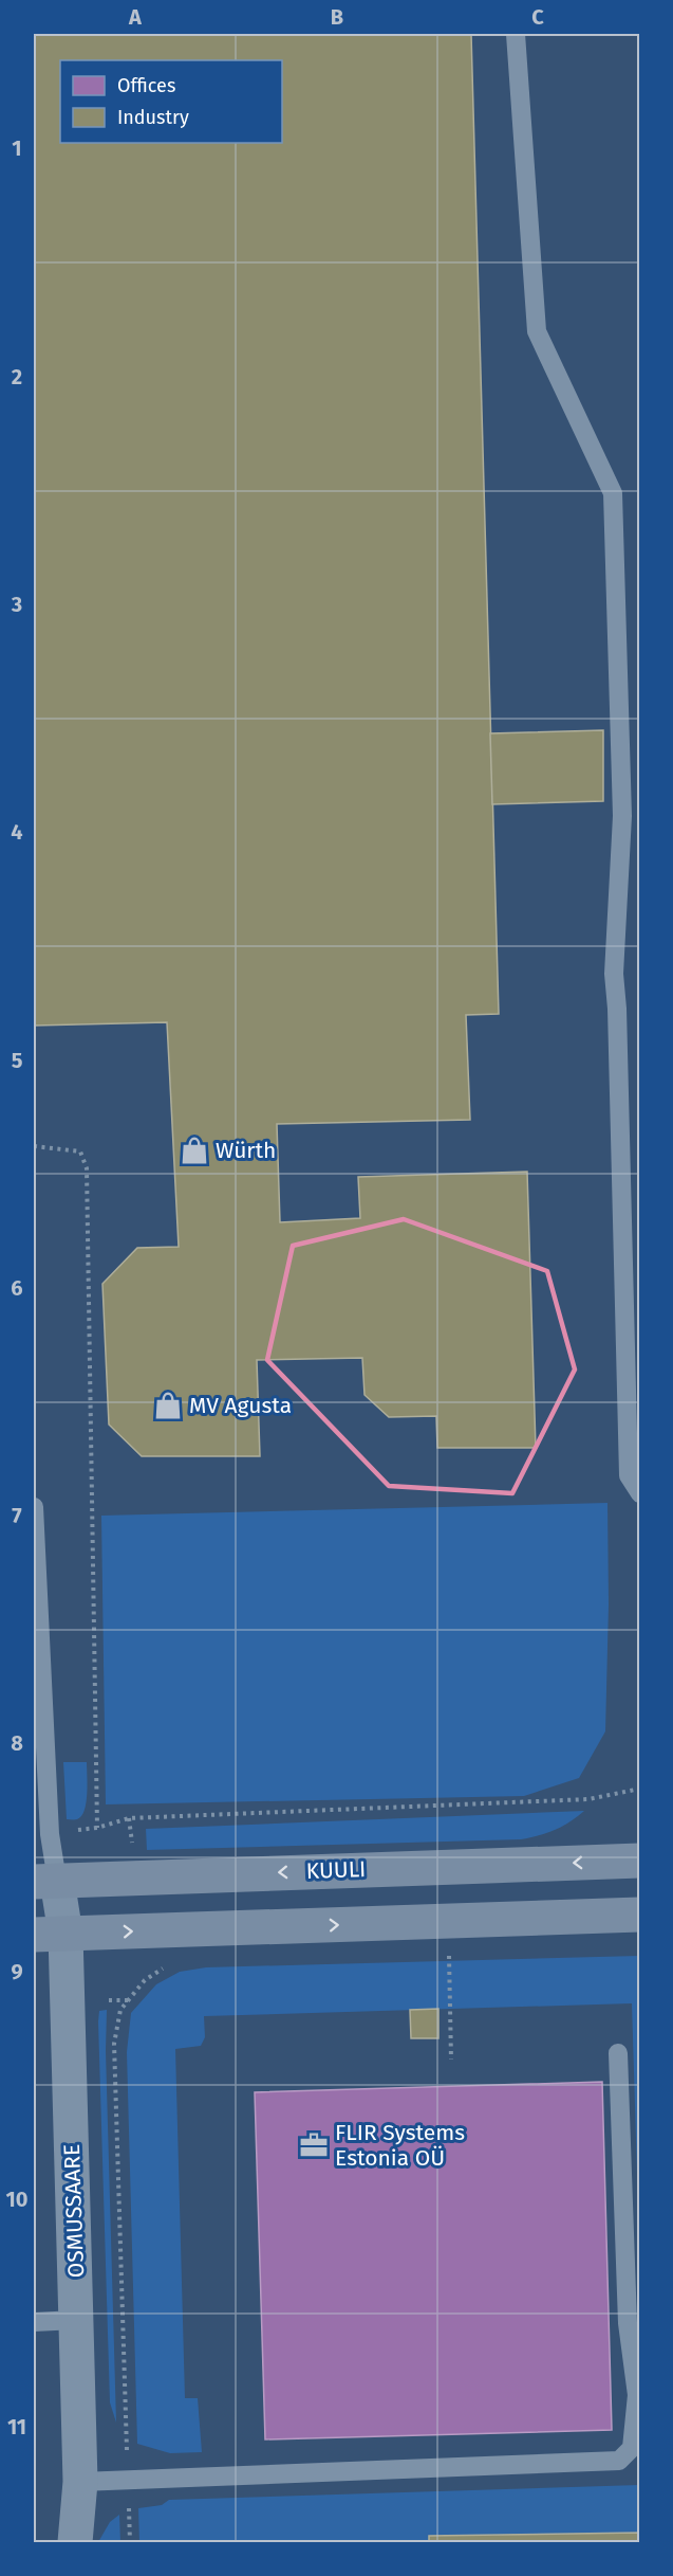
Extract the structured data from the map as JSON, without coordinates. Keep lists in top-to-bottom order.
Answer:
{
  "streets": {
    "main road": ["KUULI"],
    "street": ["OSMUSSAARE"]
  },
  "crossings": [
    ["KUULI", "OSMUSSAARE"]
  ],
  "places": {
    "shop": ["Würth", "MV Agusta"],
    "office": ["FLIR Systems Estonia OÜ"]
  },
  "legend": ["Offices", "Industry"],
  "grid": {
    "columns": ["A", "B", "C"],
    "rows": [
      "1",
      "2",
      "3",
      "4",
      "5",
      "6",
      "7",
      "8",
      "9",
      "10",
      "11"
    ]
  }
}
